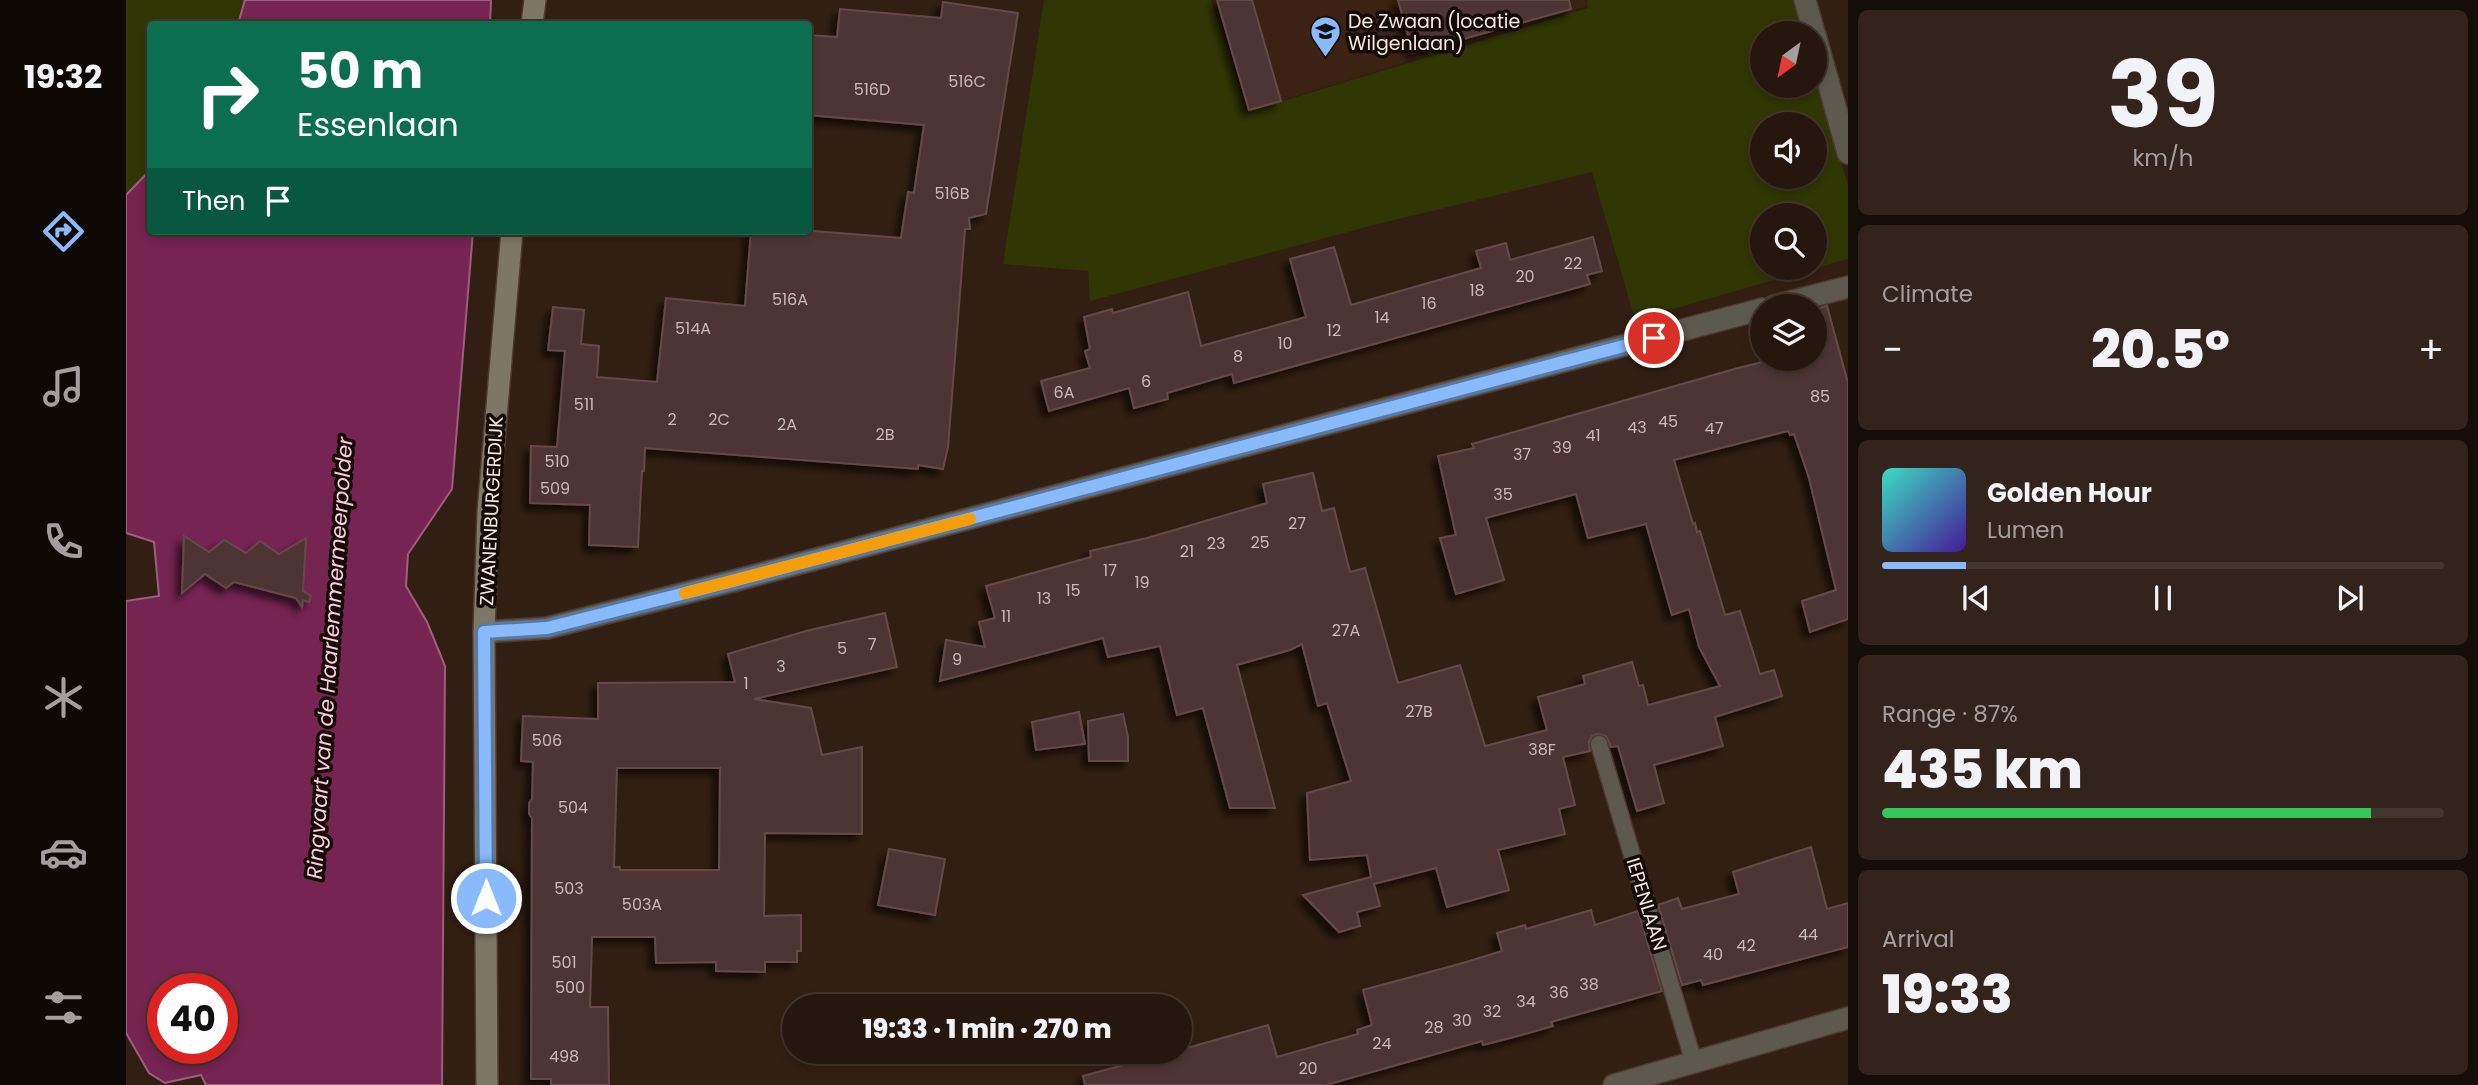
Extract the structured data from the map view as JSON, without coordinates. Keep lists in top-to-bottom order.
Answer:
{
  "streets": {
    "street": ["ZWANENBURGERDIJK"],
    "lane": ["IEPENLAAN"]
  },
  "water": ["Ringvaart van de Haarlemmermeerpolder"],
  "places": {
    "school or university": ["De Zwaan (locatie Wilgenlaan)"]
  },
  "house_numbers": [
    "516C",
    "516D",
    "516B",
    "22",
    "20",
    "18",
    "516A",
    "16",
    "14",
    "514A",
    "12",
    "10",
    "8",
    "6",
    "6A",
    "85",
    "511",
    "2",
    "2C",
    "45",
    "2A",
    "43",
    "47",
    "2B",
    "41",
    "39",
    "37",
    "510",
    "509",
    "35",
    "27",
    "25",
    "23",
    "21",
    "17",
    "19",
    "15",
    "13",
    "11",
    "27A",
    "7",
    "5",
    "9",
    "3",
    "1",
    "27B",
    "506",
    "38F",
    "504",
    "503",
    "503A",
    "44",
    "42",
    "40",
    "501",
    "38",
    "500",
    "36",
    "34",
    "32",
    "30",
    "28",
    "24",
    "498",
    "20"
  ],
  "north": "bottom left",
  "page": {
    "tabs": "19:32",
    "tile": [
      ["39", "km/h"],
      "Climate",
      ["Range · 87%", "435 km"],
      ["Arrival", "19:33"]
    ],
    "turn": ["50 m", "Essenlaan"],
    "then": "Then",
    "heat": ["−", "20.5°", "+"],
    "song": ["Golden Hour", "Lumen"],
    "limit": "40",
    "trip": "19:33 · 1 min · 270 m"
  }
}
